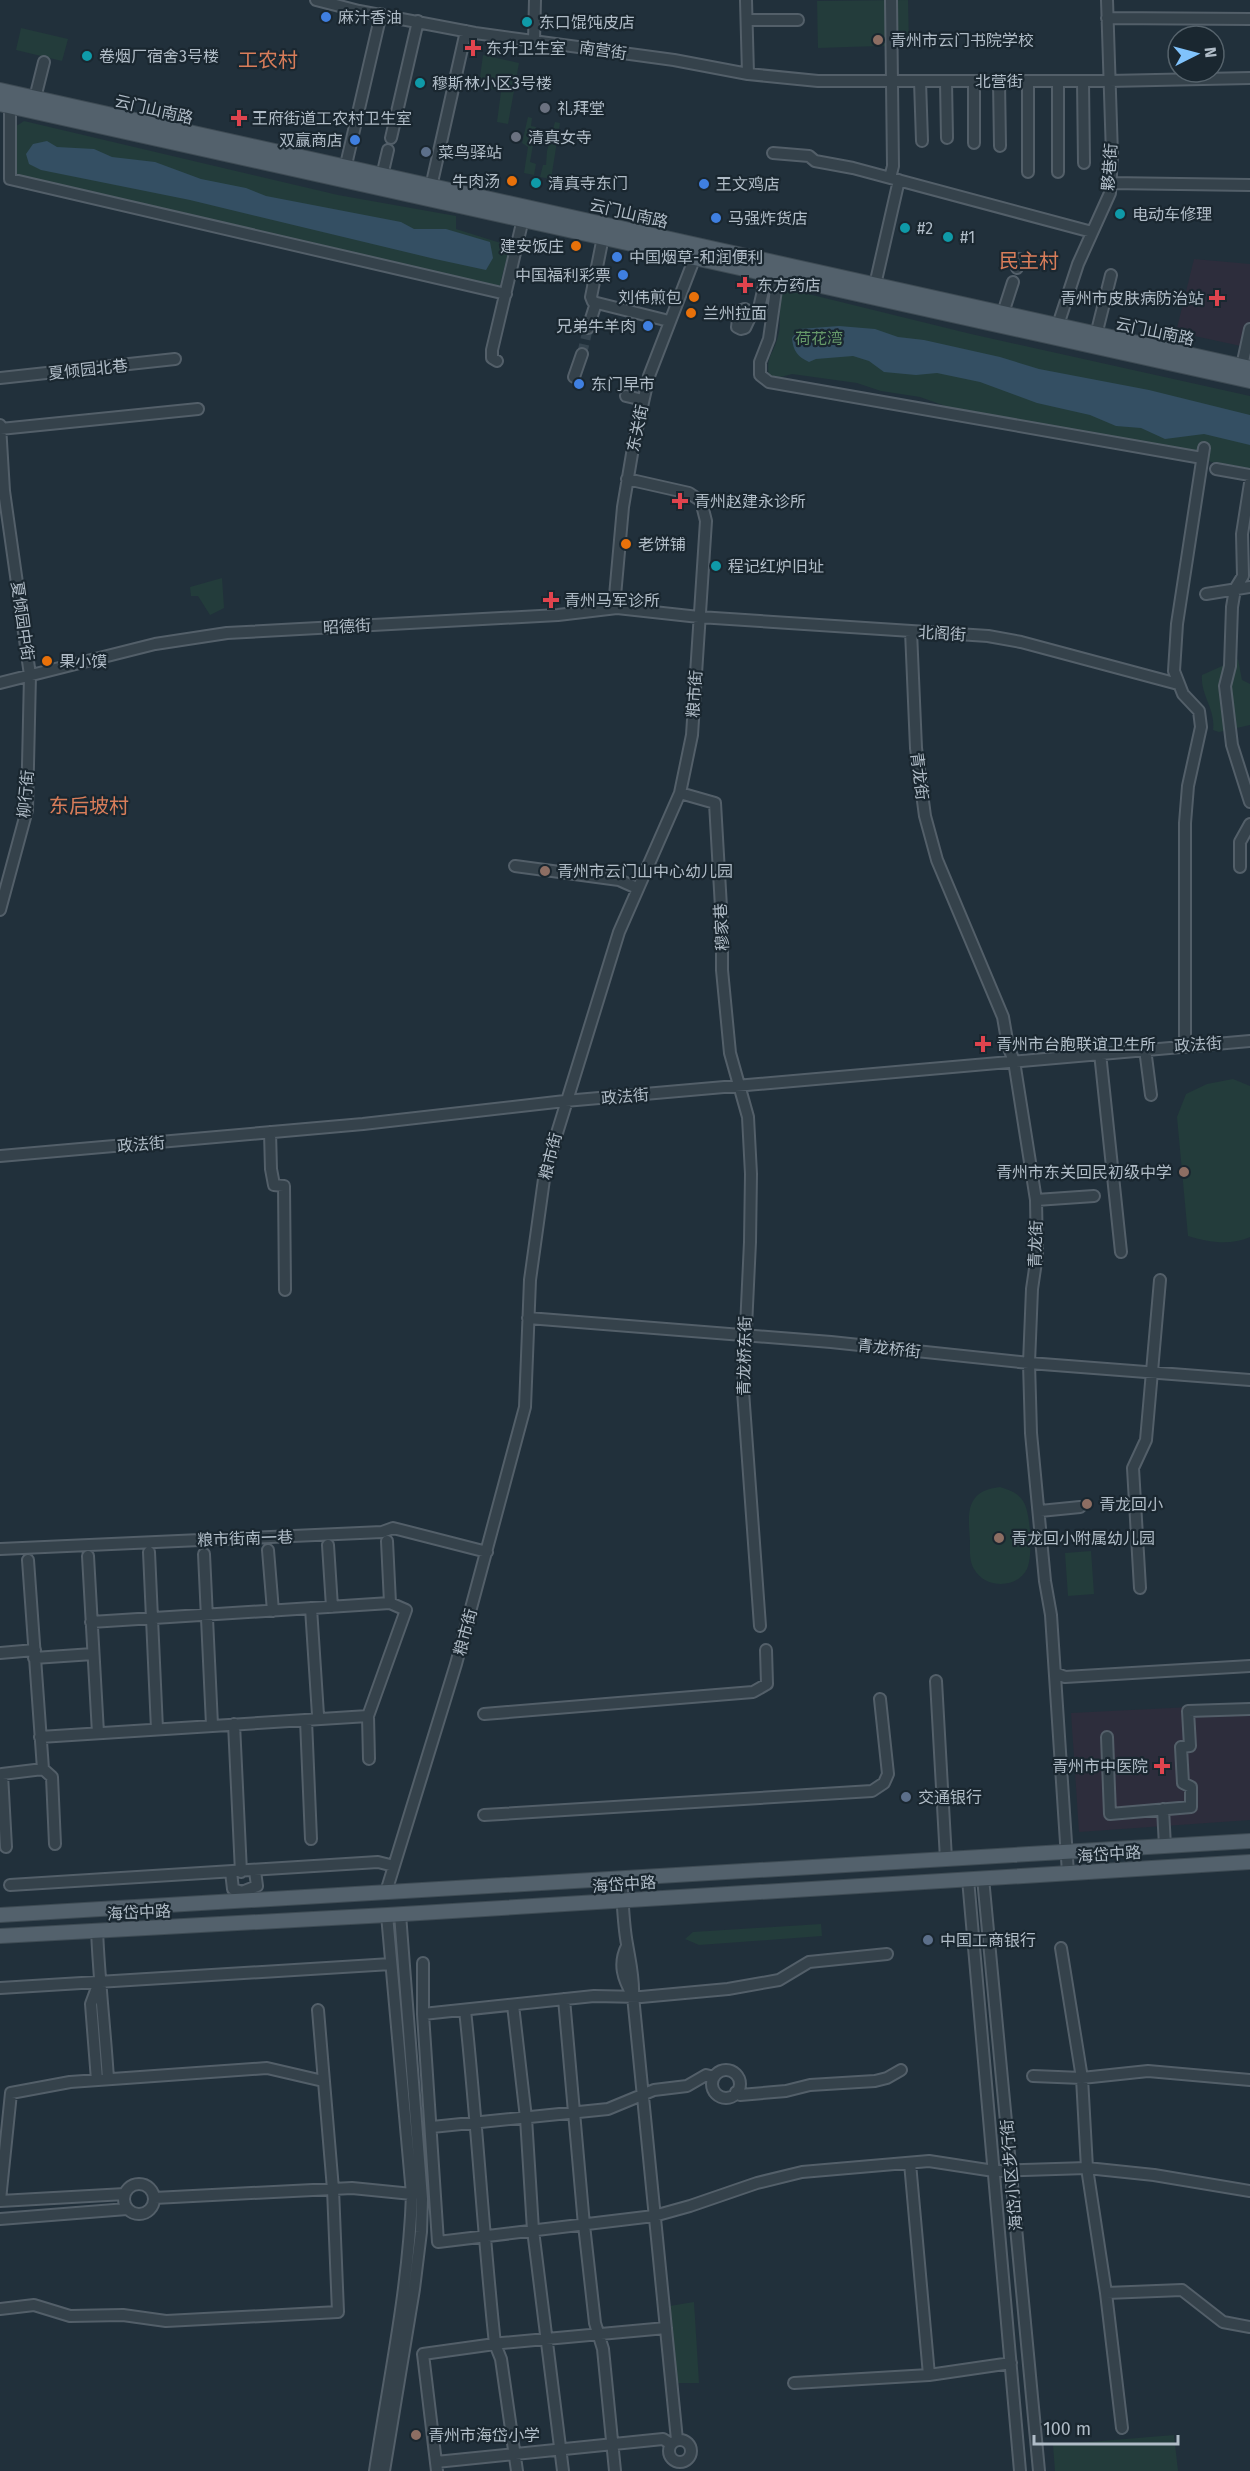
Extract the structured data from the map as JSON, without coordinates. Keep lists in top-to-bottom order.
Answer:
{
  "streets": {
    "main road": ["云门山南路", "海岱中路"],
    "street": [
      "南营街",
      "北营街",
      "夥巷街",
      "夏倾园北巷",
      "东关街",
      "夏倾园中街",
      "昭德街",
      "北阁街",
      "粮市街",
      "青龙街",
      "柳行街",
      "穆家巷",
      "政法街",
      "青龙桥街",
      "青龙桥东街",
      "粮市街南一巷",
      "海岱小区步行街"
    ]
  },
  "crossings": [
    ["南营街", "北营街"],
    ["北营街", "夥巷街"],
    ["云门山南路", "夥巷街"],
    ["云门山南路", "东关街"],
    ["东关街", "昭德街"],
    ["东关街", "粮市街"],
    ["夏倾园中街", "昭德街"],
    ["夏倾园中街", "柳行街"],
    ["昭德街", "北阁街"],
    ["昭德街", "粮市街"],
    ["昭德街", "柳行街"],
    ["北阁街", "粮市街"],
    ["北阁街", "青龙街"],
    ["粮市街", "穆家巷"],
    ["粮市街", "政法街"],
    ["粮市街", "青龙桥街"],
    ["粮市街", "粮市街南一巷"],
    ["粮市街", "海岱中路"],
    ["青龙街", "政法街"],
    ["青龙街", "青龙桥街"],
    ["青龙街", "海岱中路"],
    ["穆家巷", "政法街"],
    ["穆家巷", "青龙桥东街"],
    ["政法街", "青龙桥东街"],
    ["青龙桥街", "青龙桥东街"],
    ["海岱中路", "海岱小区步行街"]
  ],
  "districts": ["工农村", "民主村", "东后坡村"],
  "parks": ["荷花湾"],
  "places": {
    "other": [
      "麻汁香油",
      "东口馄饨皮店",
      "青州市云门书院学校",
      "卷烟厂宿舍3号楼",
      "穆斯林小区3号楼",
      "礼拜堂",
      "清真女寺",
      "双赢商店",
      "菜鸟驿站",
      "牛肉汤",
      "清真寺东门",
      "王文鸡店",
      "电动车修理",
      "马强炸货店",
      "#2",
      "#1",
      "建安饭庄",
      "中国烟草-和润便利",
      "中国福利彩票",
      "刘伟煎包",
      "兰州拉面",
      "兄弟牛羊肉",
      "东门早市",
      "老饼铺",
      "程记红炉旧址",
      "果小馍",
      "青州市云门山中心幼儿园",
      "青州市东关回民初级中学",
      "青龙回小",
      "青龙回小附属幼儿园",
      "交通银行",
      "中国工商银行",
      "青州市海岱小学"
    ],
    "health": [
      "东升卫生室",
      "王府街道工农村卫生室",
      "东方药店",
      "青州市皮肤病防治站",
      "青州赵建永诊所",
      "青州马军诊所",
      "青州市台胞联谊卫生所",
      "青州市中医院"
    ]
  },
  "scale_bar": "100 m",
  "north": "right"
}
